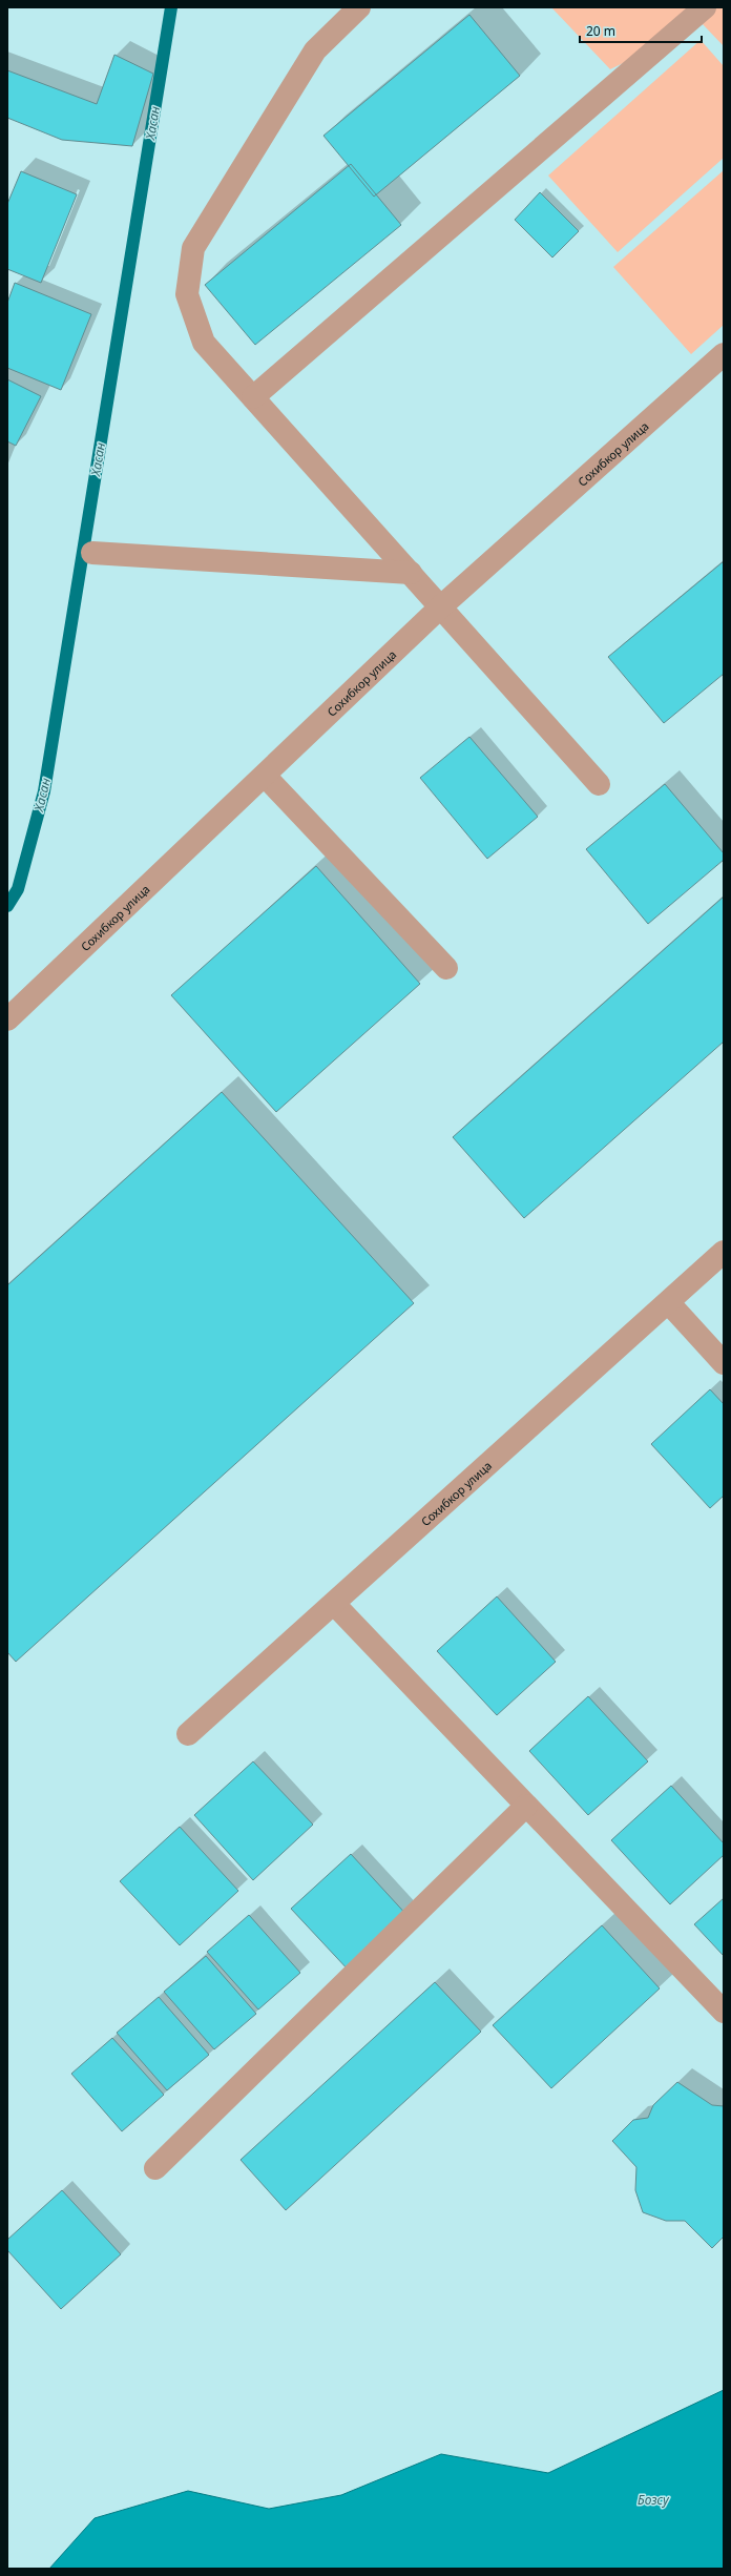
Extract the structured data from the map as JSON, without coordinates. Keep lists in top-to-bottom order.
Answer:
{
  "streets": {
    "street": ["Сохибкор улица"]
  },
  "water": ["Хасан", "Бозсу"],
  "scale_bar": "20 m"
}
